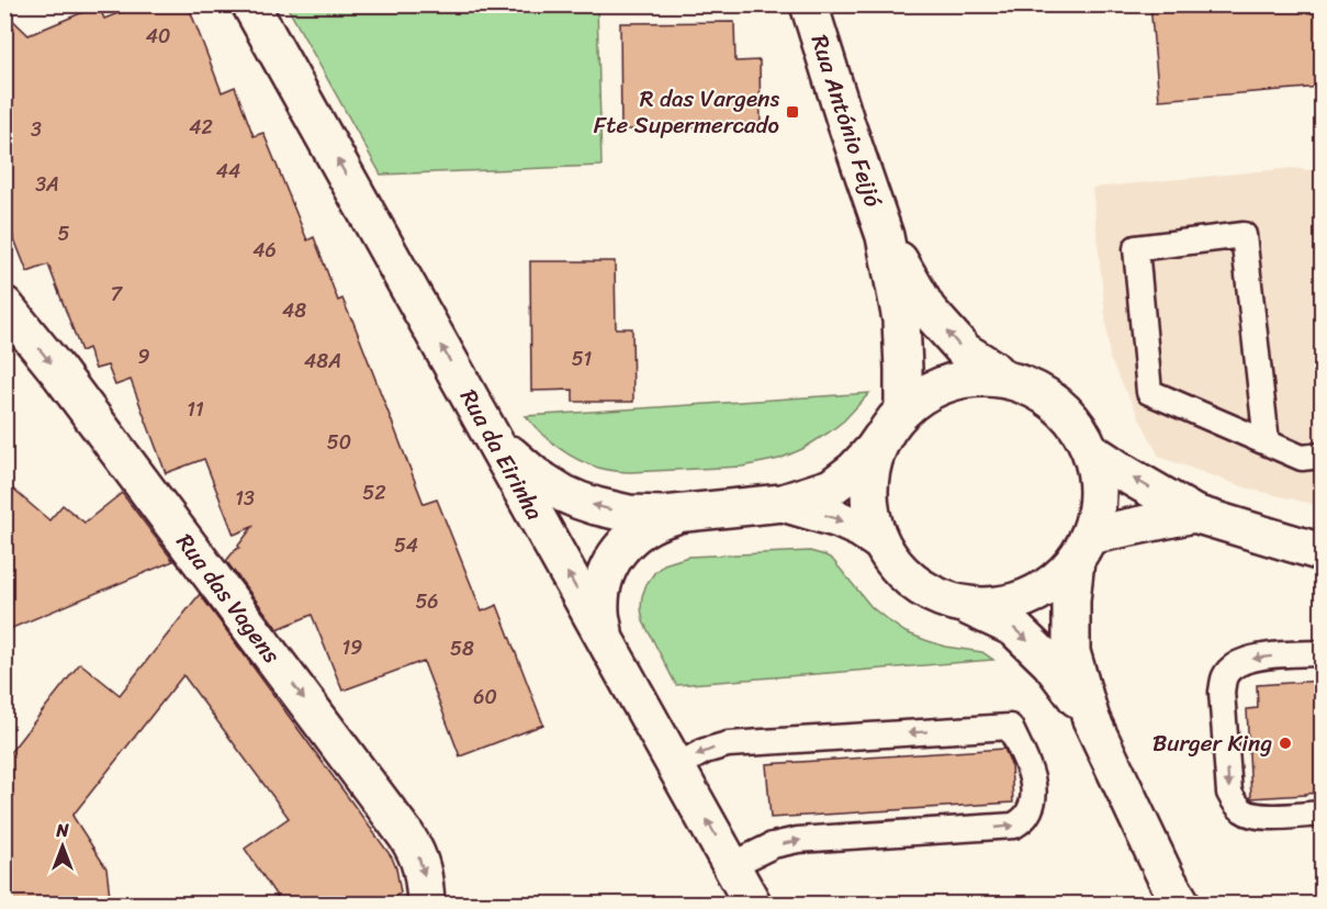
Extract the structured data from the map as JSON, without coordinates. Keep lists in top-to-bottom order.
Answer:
{
  "streets": {
    "street": ["Rua António Feijó", "Rua da Eirinha", "Rua das Vagens"]
  },
  "one_way": ["Rua da Eirinha", "Rua das Vagens"],
  "places": {
    "transit": ["R das Vargens Fte Supermercado"],
    "other": ["Burger King"]
  },
  "house_numbers": [
    "40",
    "42",
    "3",
    "44",
    "3A",
    "5",
    "46",
    "7",
    "48",
    "9",
    "51",
    "48A",
    "11",
    "50",
    "52",
    "13",
    "54",
    "56",
    "19",
    "58",
    "60"
  ],
  "north": "top"
}
